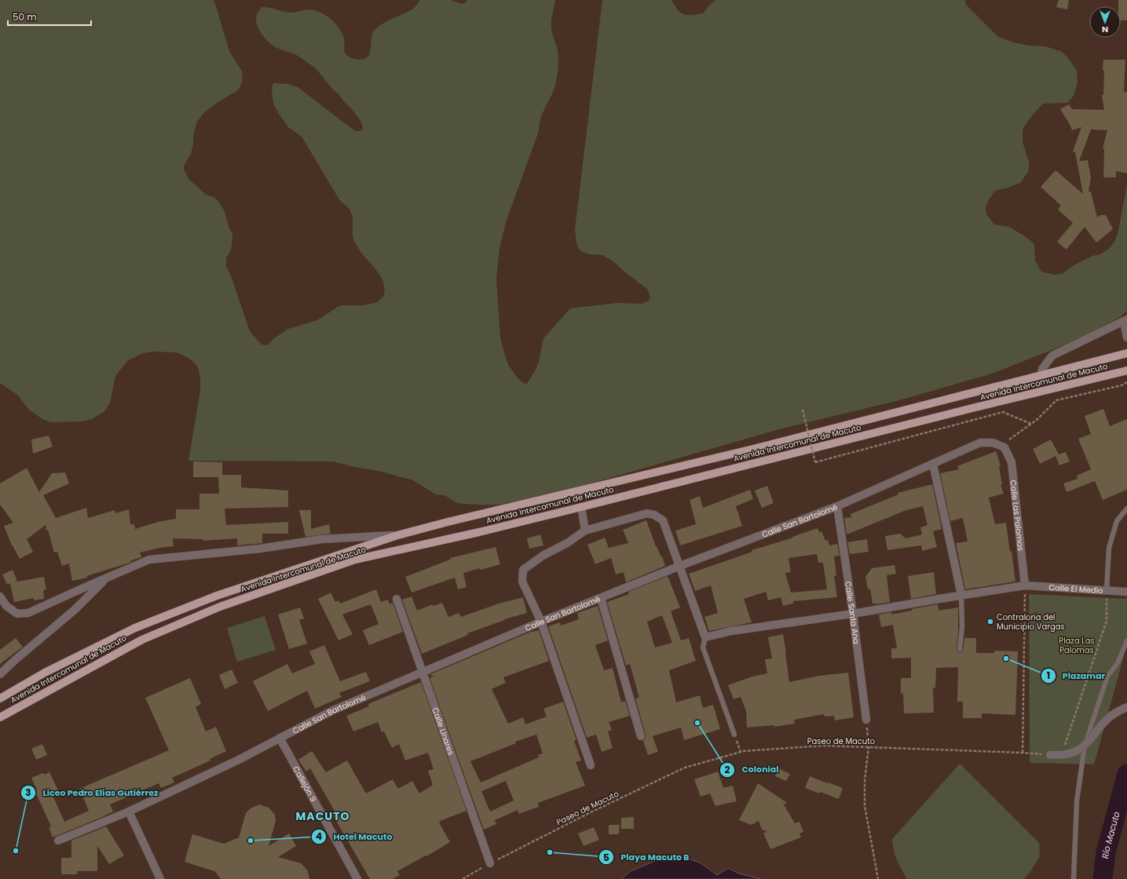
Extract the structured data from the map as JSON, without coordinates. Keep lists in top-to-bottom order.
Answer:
{
  "streets": {
    "main road": ["Avenida Intercomunal de Macuto"],
    "street": [
      "Calle Las Palomas",
      "Calle San Bartolomé",
      "Calle El Medio",
      "Calle Santa Ana",
      "Calle Linares",
      "Callejón 9"
    ],
    "path": ["Paseo de Macuto"]
  },
  "crossings": [
    ["Calle Las Palomas", "Calle San Bartolomé"],
    ["Calle Las Palomas", "Calle El Medio"],
    ["Calle San Bartolomé", "Calle Santa Ana"],
    ["Calle San Bartolomé", "Calle Linares"],
    ["Calle San Bartolomé", "Callejón 9"],
    ["Calle El Medio", "Calle Santa Ana"],
    ["Calle Linares", "Paseo de Macuto"]
  ],
  "districts": ["MACUTO"],
  "water": ["Río Macuto"],
  "parks": ["Plaza Las Palomas"],
  "places": [
    "Contraloría del Municipio Vargas",
    "Plazamar",
    "Colonial",
    "Hotel Macuto",
    "Liceo Pedro Elías Gutiérrez",
    "Playa Macuto B"
  ],
  "scale_bar": "50 m",
  "north": "bottom"
}
